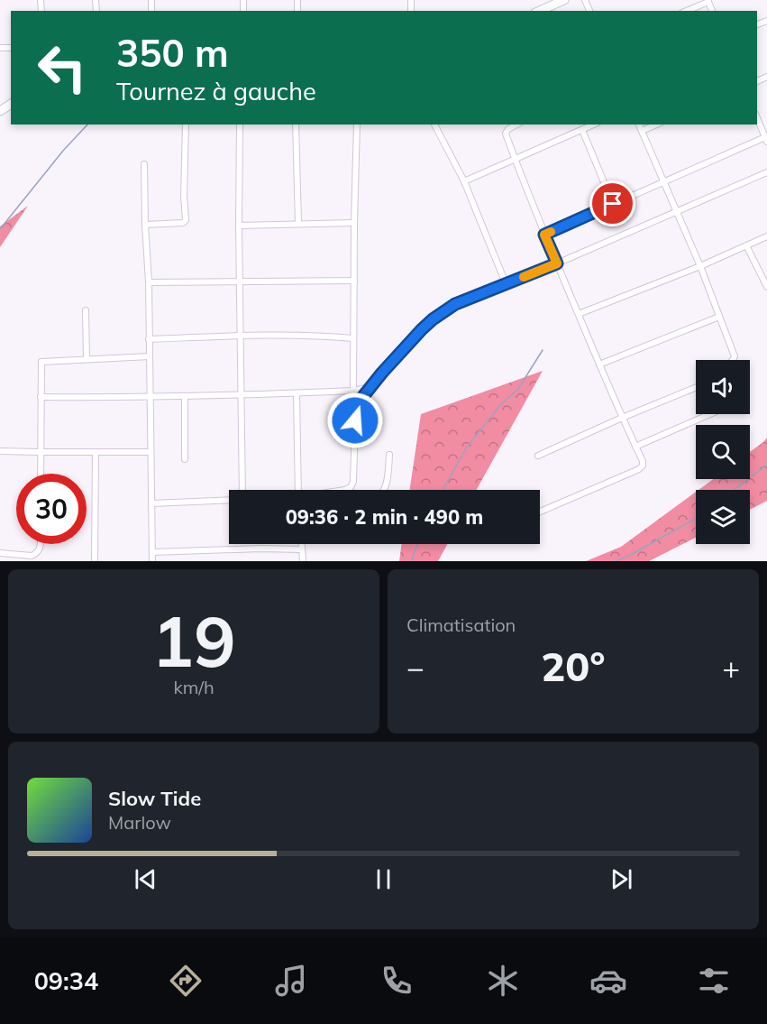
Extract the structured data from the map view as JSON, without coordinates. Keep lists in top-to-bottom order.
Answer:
{
  "page": {
    "turn": ["350 m", "Tournez à gauche"],
    "limit": "30",
    "trip": "09:36 · 2 min · 490 m",
    "tile": [
      ["19", "km/h"],
      "Climatisation"
    ],
    "heat": ["−", "20°", "+"],
    "song": ["Slow Tide", "Marlow"],
    "tabs": "09:34"
  }
}
